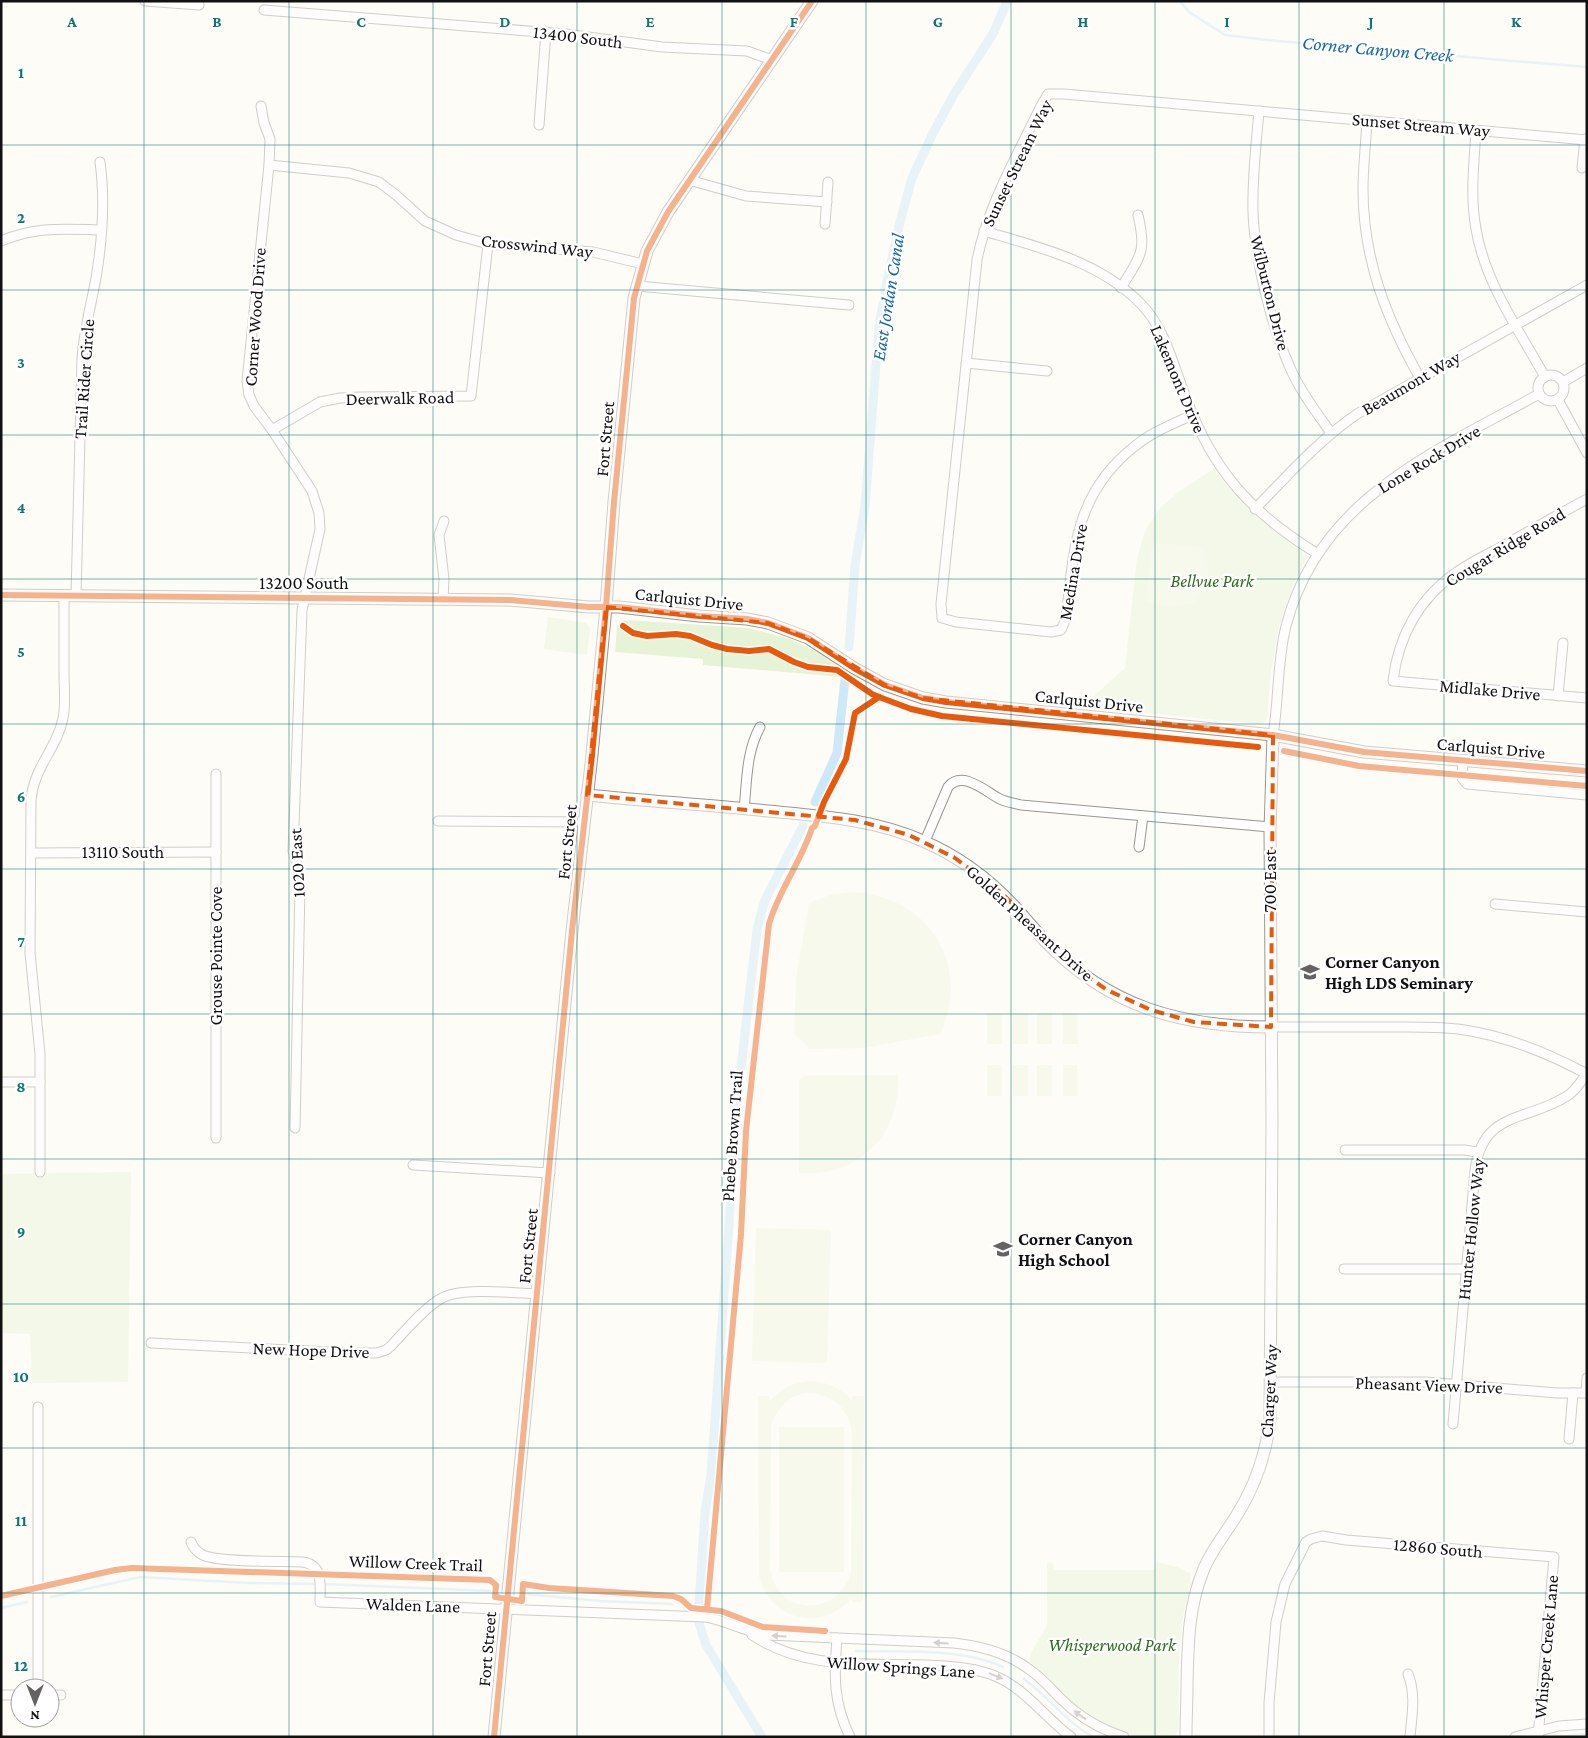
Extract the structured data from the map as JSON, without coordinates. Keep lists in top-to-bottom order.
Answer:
{
  "streets": {
    "street": [
      "13400 South",
      "Sunset Stream Way",
      "Crosswind Way",
      "Wilburton Drive",
      "Corner Wood Drive",
      "Trail Rider Circle",
      "Lakemont Drive",
      "Beaumont Way",
      "Deerwalk Road",
      "Fort Street",
      "Lone Rock Drive",
      "Cougar Ridge Road",
      "Medina Drive",
      "13200 South",
      "Carlquist Drive",
      "Midlake Drive",
      "13110 South",
      "1020 East",
      "700 East",
      "Golden Pheasant Drive",
      "Grouse Pointe Cove",
      "Hunter Hollow Way",
      "New Hope Drive",
      "Pheasant View Drive",
      "Charger Way",
      "12860 South",
      "Walden Lane",
      "Whisper Creek Lane",
      "Willow Springs Lane"
    ],
    "cycle path": ["Phebe Brown Trail", "Willow Creek Trail"]
  },
  "crossings": [
    ["13400 South", "Fort Street"],
    ["Sunset Stream Way", "Wilburton Drive"],
    ["Sunset Stream Way", "Lakemont Drive"],
    ["Sunset Stream Way", "Medina Drive"],
    ["Crosswind Way", "Corner Wood Drive"],
    ["Crosswind Way", "Deerwalk Road"],
    ["Crosswind Way", "Fort Street"],
    ["Wilburton Drive", "Beaumont Way"],
    ["Corner Wood Drive", "Deerwalk Road"],
    ["Corner Wood Drive", "13200 South"],
    ["Corner Wood Drive", "1020 East"],
    ["Trail Rider Circle", "13200 South"],
    ["Trail Rider Circle", "13110 South"],
    ["Lakemont Drive", "Beaumont Way"],
    ["Lakemont Drive", "Lone Rock Drive"],
    ["Lakemont Drive", "Medina Drive"],
    ["Fort Street", "13200 South"],
    ["Fort Street", "Carlquist Drive"],
    ["Fort Street", "Golden Pheasant Drive"],
    ["Fort Street", "New Hope Drive"],
    ["Fort Street", "Walden Lane"],
    ["Fort Street", "Willow Springs Lane"],
    ["Lone Rock Drive", "Carlquist Drive"],
    ["Lone Rock Drive", "700 East"],
    ["Cougar Ridge Road", "Midlake Drive"],
    ["13200 South", "Carlquist Drive"],
    ["13200 South", "1020 East"],
    ["Carlquist Drive", "700 East"],
    ["13110 South", "Grouse Pointe Cove"],
    ["700 East", "Golden Pheasant Drive"],
    ["700 East", "Charger Way"],
    ["Golden Pheasant Drive", "Hunter Hollow Way"],
    ["Golden Pheasant Drive", "Charger Way"],
    ["Hunter Hollow Way", "Pheasant View Drive"],
    ["Pheasant View Drive", "Charger Way"],
    ["12860 South", "Whisper Creek Lane"],
    ["Walden Lane", "Willow Springs Lane"]
  ],
  "water": ["Corner Canyon Creek", "East Jordan Canal"],
  "parks": ["Bellvue Park", "Whisperwood Park"],
  "places": {
    "school or university": ["Corner Canyon High LDS Seminary", "Corner Canyon High School"]
  },
  "north": "bottom",
  "grid": {
    "columns": [
      "A",
      "B",
      "C",
      "D",
      "E",
      "F",
      "G",
      "H",
      "I",
      "J",
      "K"
    ],
    "rows": [
      "1",
      "2",
      "3",
      "4",
      "5",
      "6",
      "7",
      "8",
      "9",
      "10",
      "11",
      "12"
    ]
  }
}
